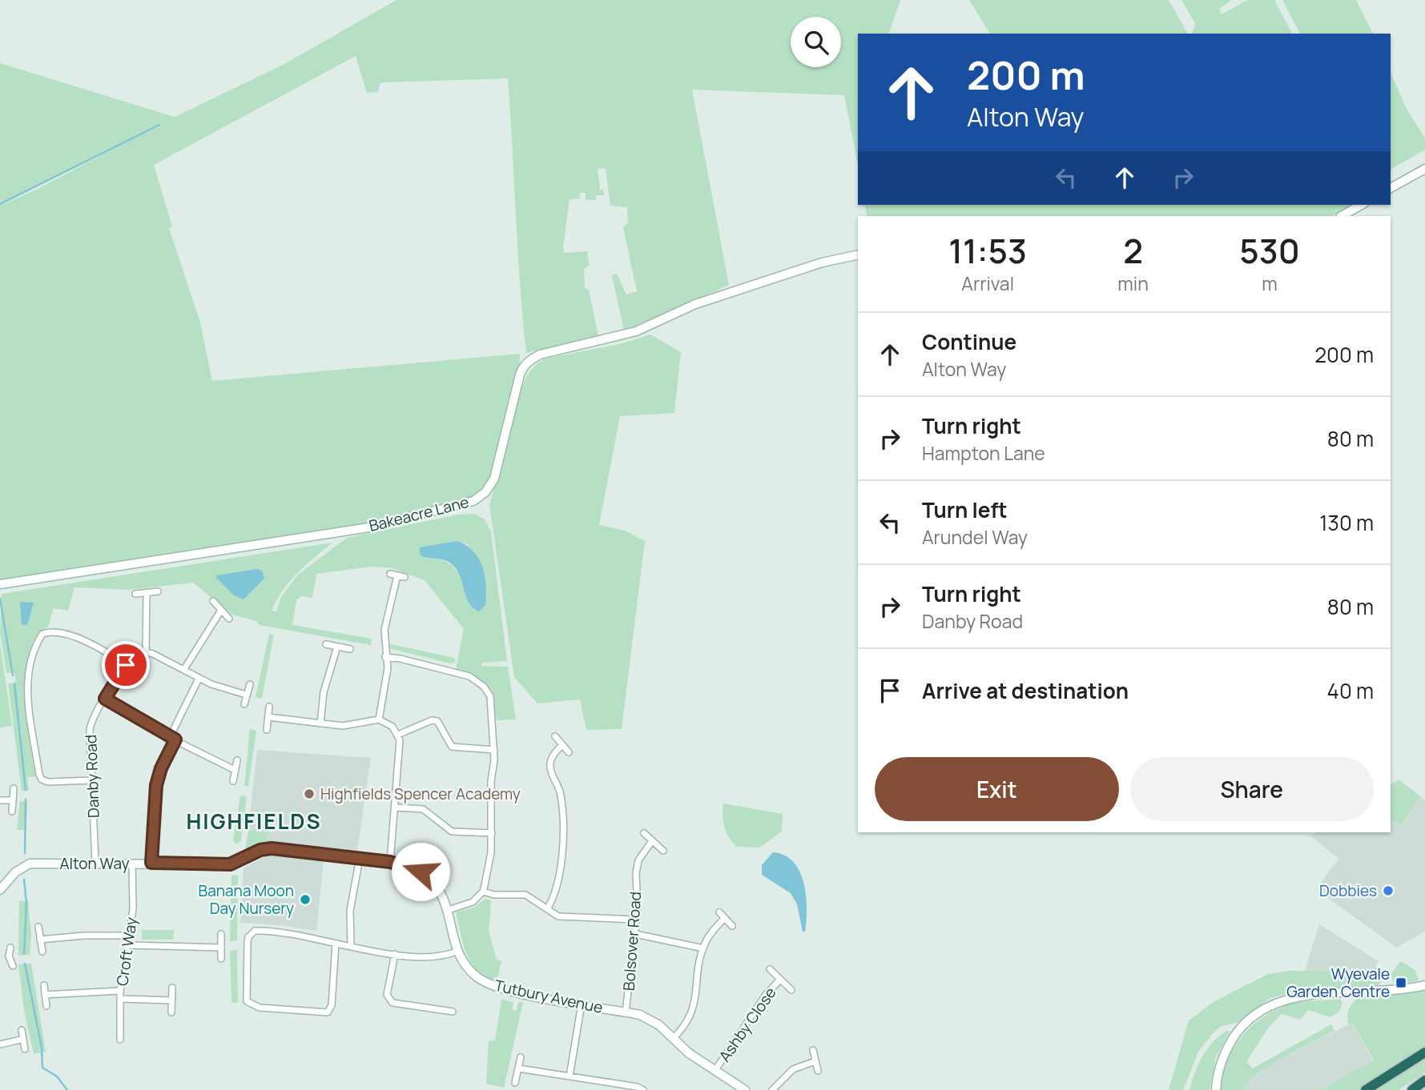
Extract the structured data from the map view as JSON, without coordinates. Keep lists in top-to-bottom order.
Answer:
{
  "streets": {
    "street": [
      "Bakeacre Lane",
      "Danby Road",
      "Alton Way",
      "Bolsover Road",
      "Croft Way",
      "Tutbury Avenue",
      "Ashby Close"
    ]
  },
  "crossings": [
    ["Danby Road", "Alton Way"],
    ["Alton Way", "Croft Way"],
    ["Alton Way", "Tutbury Avenue"],
    ["Bolsover Road", "Tutbury Avenue"],
    ["Tutbury Avenue", "Ashby Close"]
  ],
  "districts": ["HIGHFIELDS"],
  "places": {
    "other": ["Highfields Spencer Academy", "Dobbies", "Banana Moon Day Nursery"],
    "transit": ["Wyevale Garden Centre"]
  },
  "page": {
    "turn": ["200 m", "Alton Way"],
    "eta": [
      "11:53",
      "Arrival",
      "2",
      "min",
      "530",
      "m"
    ],
    "list": [
      {
        "name": "Continue",
        "note": "Alton Way",
        "value": "200 m"
      },
      {
        "name": "Turn right",
        "note": "Hampton Lane",
        "value": "80 m"
      },
      {
        "name": "Turn left",
        "note": "Arundel Way",
        "value": "130 m"
      },
      {
        "name": "Turn right",
        "note": "Danby Road",
        "value": "80 m"
      },
      {
        "name": "Arrive at destination",
        "value": "40 m"
      }
    ],
    "buttons": ["Exit", "Share"]
  }
}
